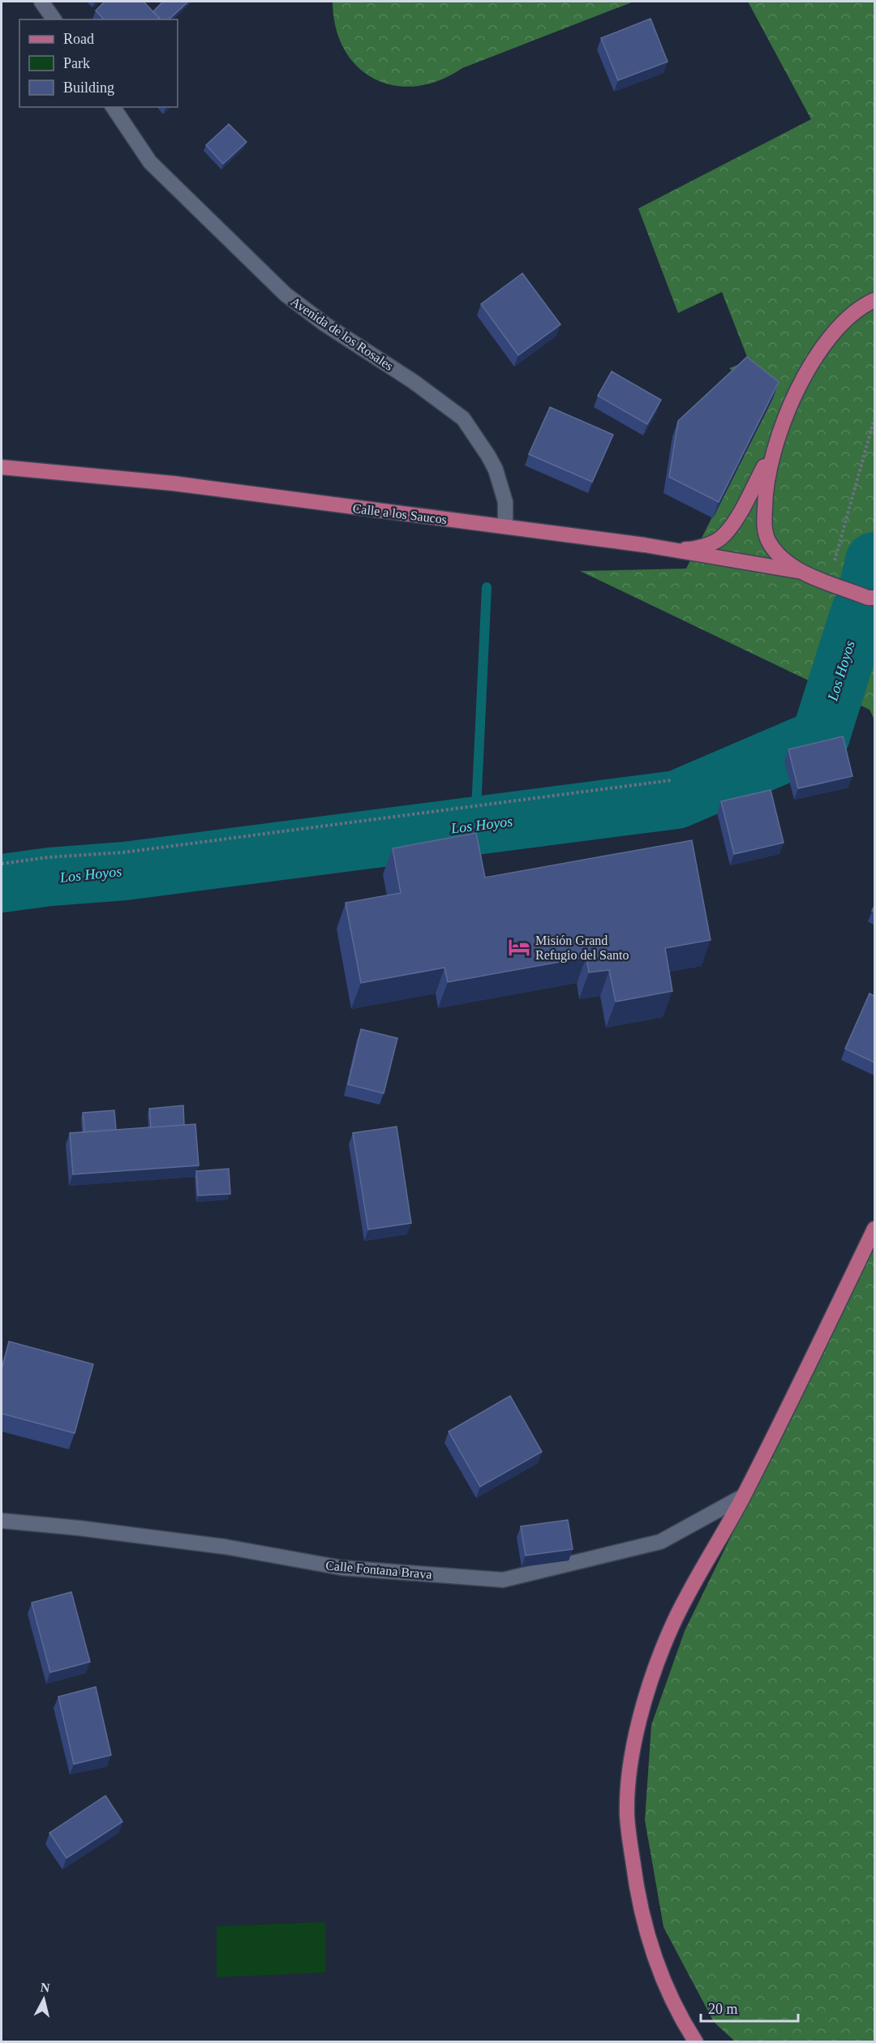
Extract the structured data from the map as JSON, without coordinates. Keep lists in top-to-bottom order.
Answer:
{
  "streets": {
    "main road": ["Calle a los Saucos"],
    "street": ["Avenida de los Rosales", "Calle Fontana Brava"]
  },
  "crossings": [
    ["Avenida de los Rosales", "Calle a los Saucos"]
  ],
  "water": ["Los Hoyos"],
  "places": {
    "hotel": ["Misión Grand Refugio del Santo"]
  },
  "legend": ["Road", "Park", "Building"],
  "scale_bar": "20 m",
  "north": "top"
}
